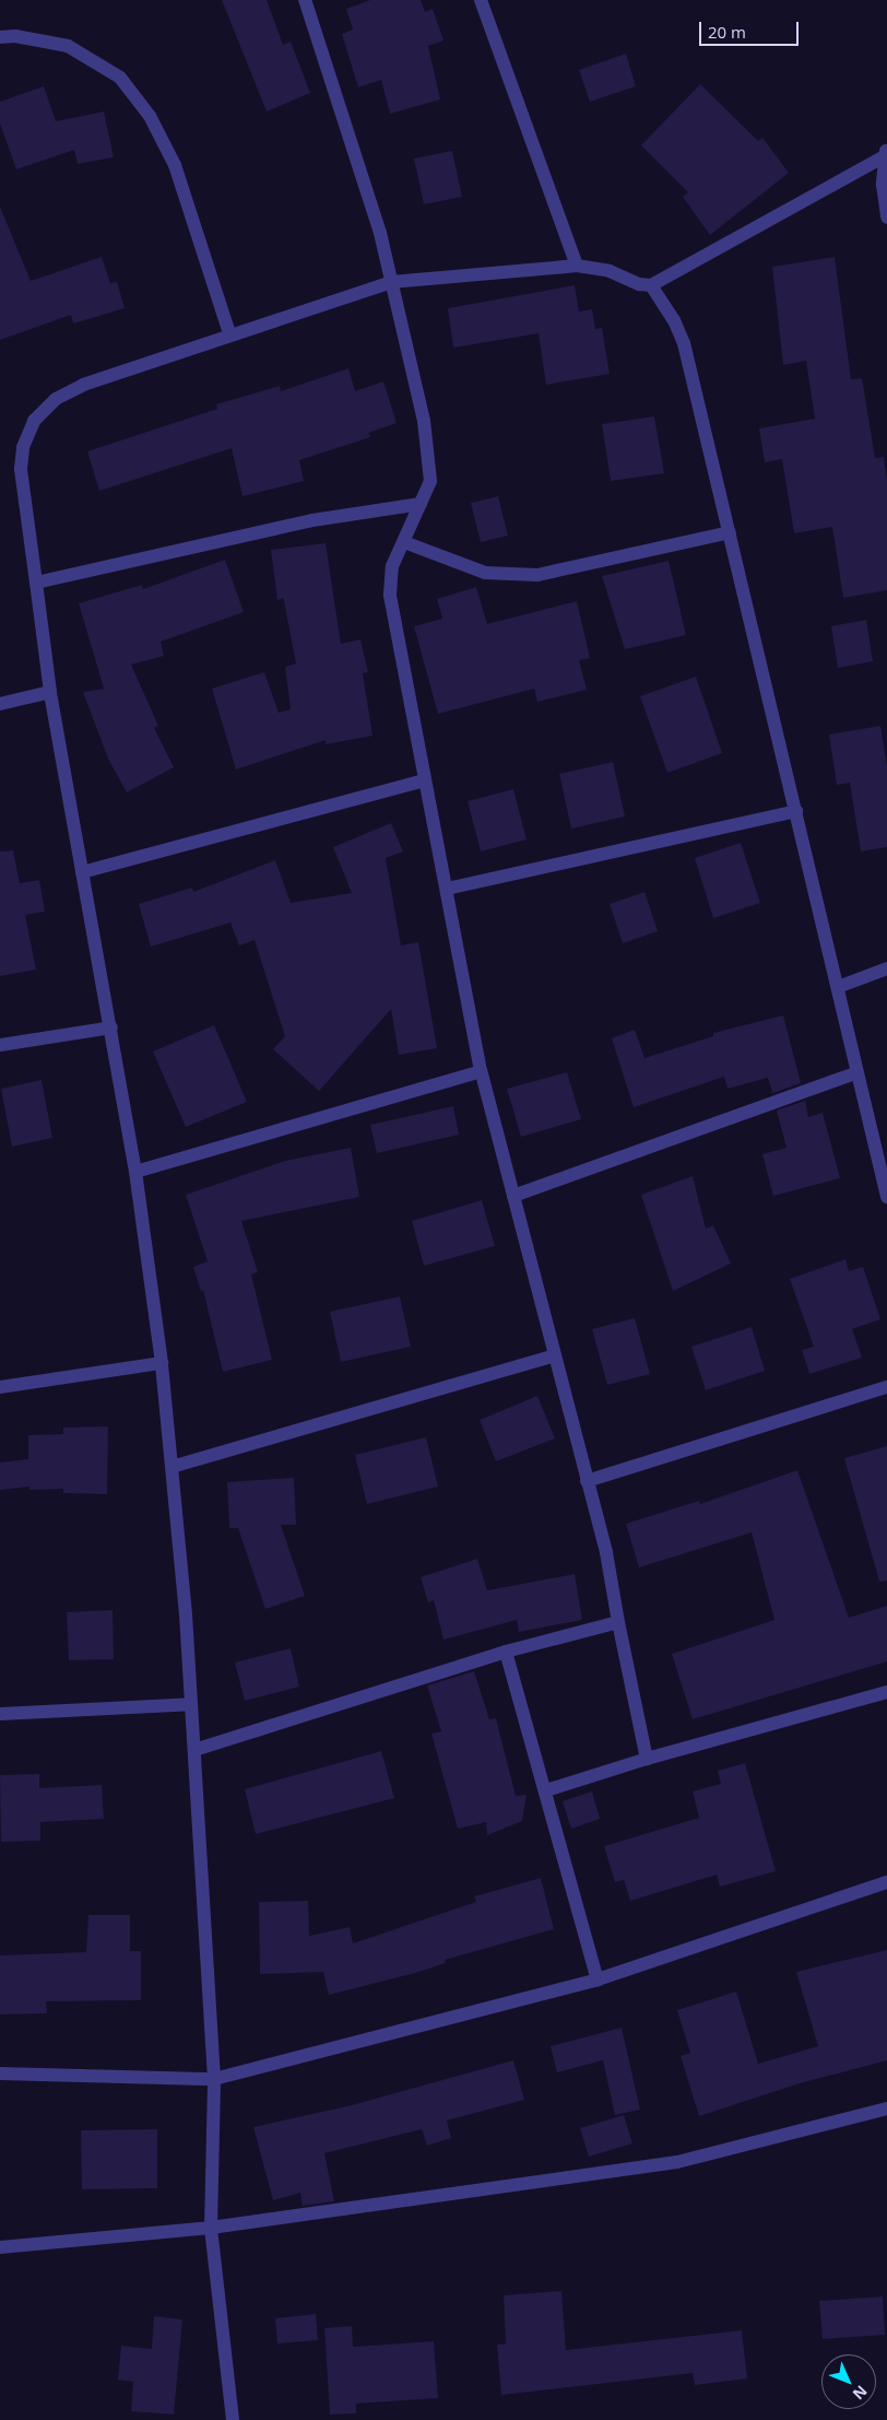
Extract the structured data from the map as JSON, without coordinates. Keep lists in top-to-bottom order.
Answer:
{
  "scale_bar": "20 m",
  "north": "bottom right"
}
